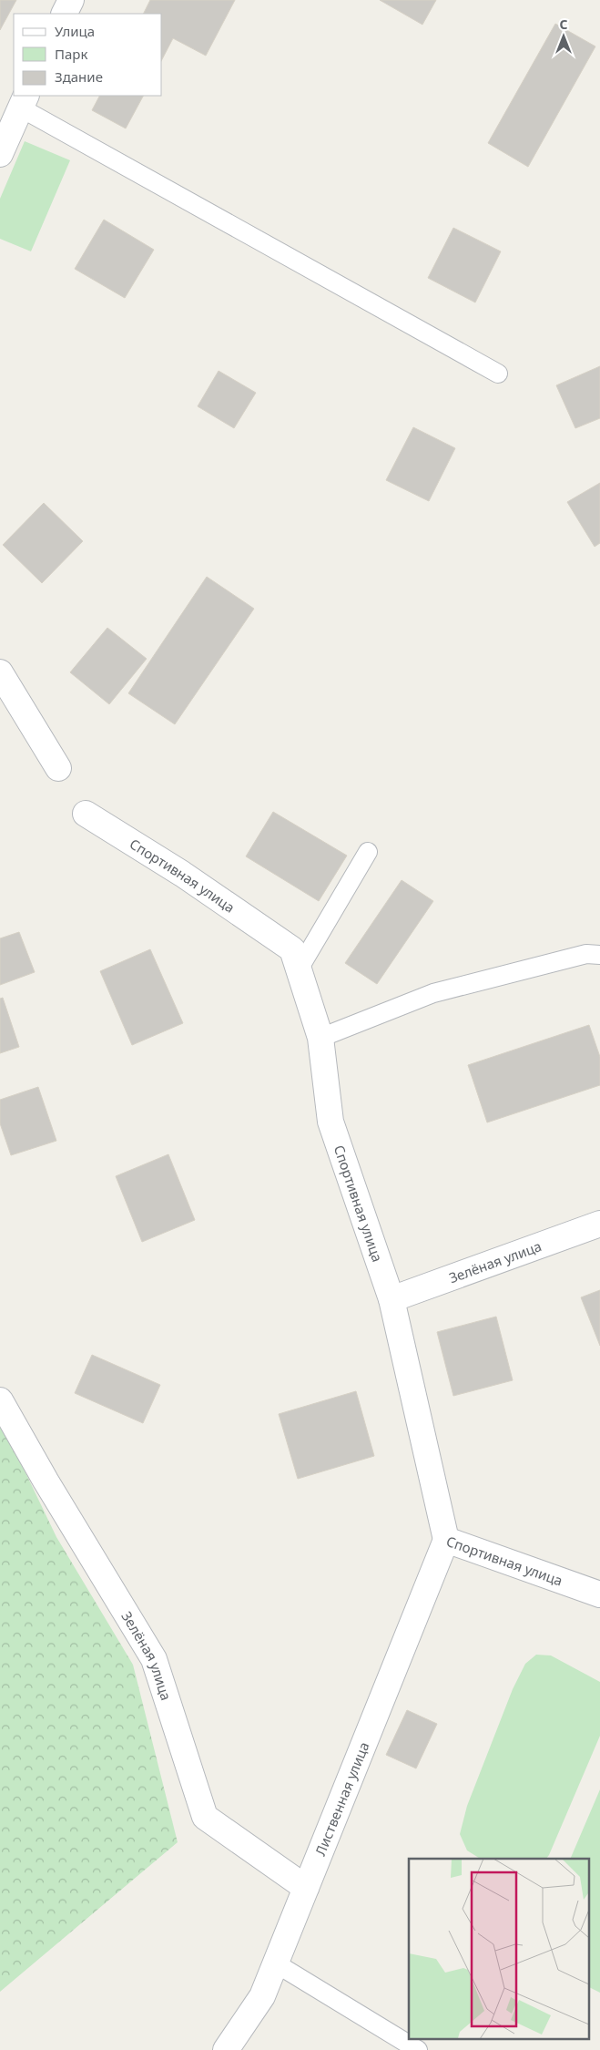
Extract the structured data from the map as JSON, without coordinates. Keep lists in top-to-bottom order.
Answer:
{
  "streets": {
    "street": ["Спортивная улица", "Зелёная улица", "Лиственная улица"]
  },
  "crossings": [
    ["Спортивная улица", "Зелёная улица"],
    ["Спортивная улица", "Лиственная улица"],
    ["Зелёная улица", "Лиственная улица"]
  ],
  "legend": ["Улица", "Парк", "Здание"],
  "north": "top"
}
